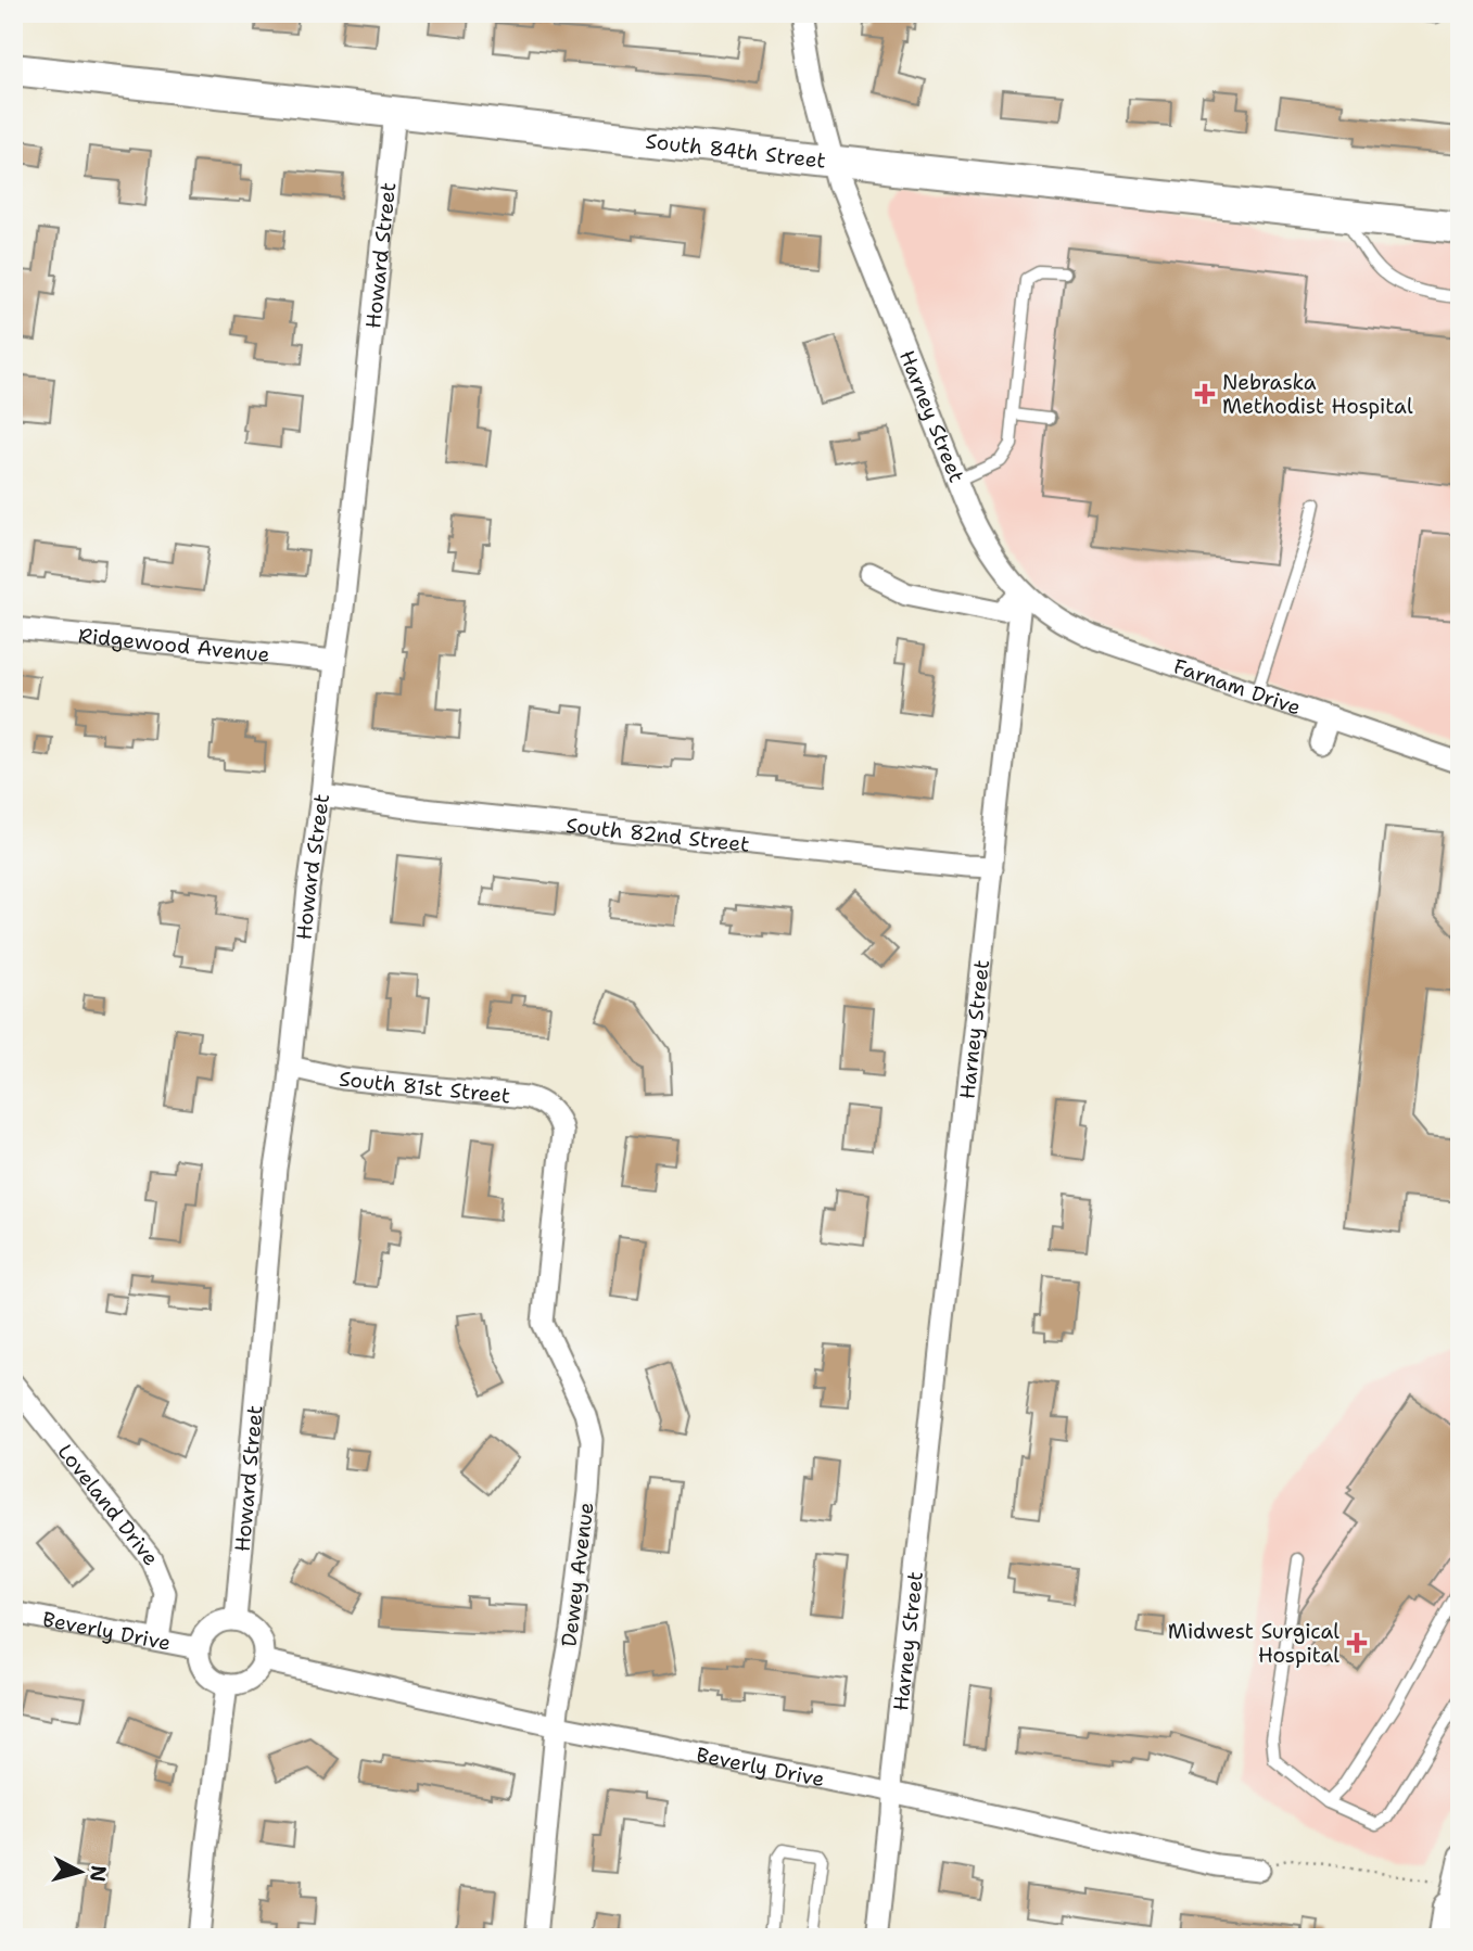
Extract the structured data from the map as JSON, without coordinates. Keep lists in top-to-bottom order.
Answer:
{
  "streets": {
    "main road": ["South 84th Street"],
    "street": [
      "Howard Street",
      "Harney Street",
      "Ridgewood Avenue",
      "Farnam Drive",
      "South 82nd Street",
      "South 81st Street",
      "Loveland Drive",
      "Dewey Avenue",
      "Beverly Drive"
    ]
  },
  "crossings": [
    ["South 84th Street", "Howard Street"],
    ["South 84th Street", "Harney Street"],
    ["Howard Street", "Ridgewood Avenue"],
    ["Howard Street", "South 82nd Street"],
    ["Howard Street", "South 81st Street"],
    ["Howard Street", "Beverly Drive"],
    ["Harney Street", "Farnam Drive"],
    ["Harney Street", "South 82nd Street"],
    ["Harney Street", "Beverly Drive"],
    ["South 81st Street", "Dewey Avenue"],
    ["Loveland Drive", "Beverly Drive"],
    ["Dewey Avenue", "Beverly Drive"]
  ],
  "places": {
    "health": ["Nebraska Methodist Hospital", "Midwest Surgical Hospital"]
  },
  "north": "right"
}
